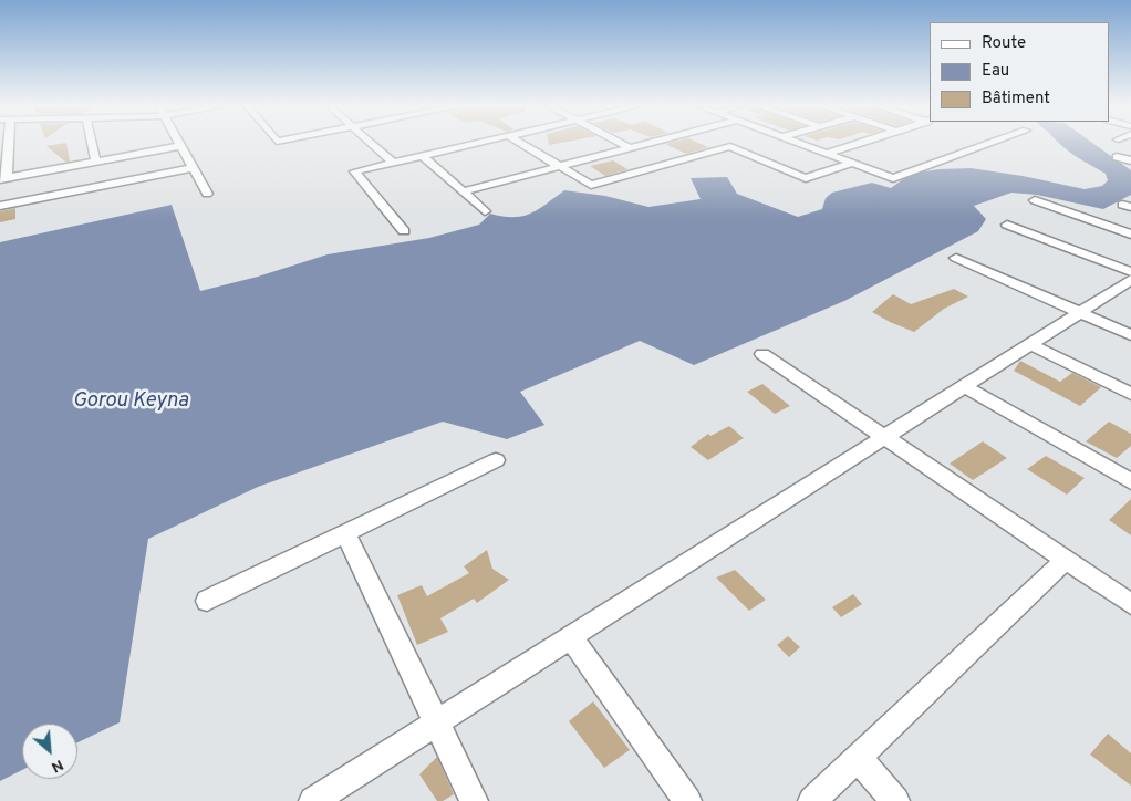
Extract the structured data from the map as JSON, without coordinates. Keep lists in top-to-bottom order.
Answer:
{
  "water": ["Gorou Keyna"],
  "legend": ["Route", "Eau", "Bâtiment"],
  "north": "bottom right"
}
